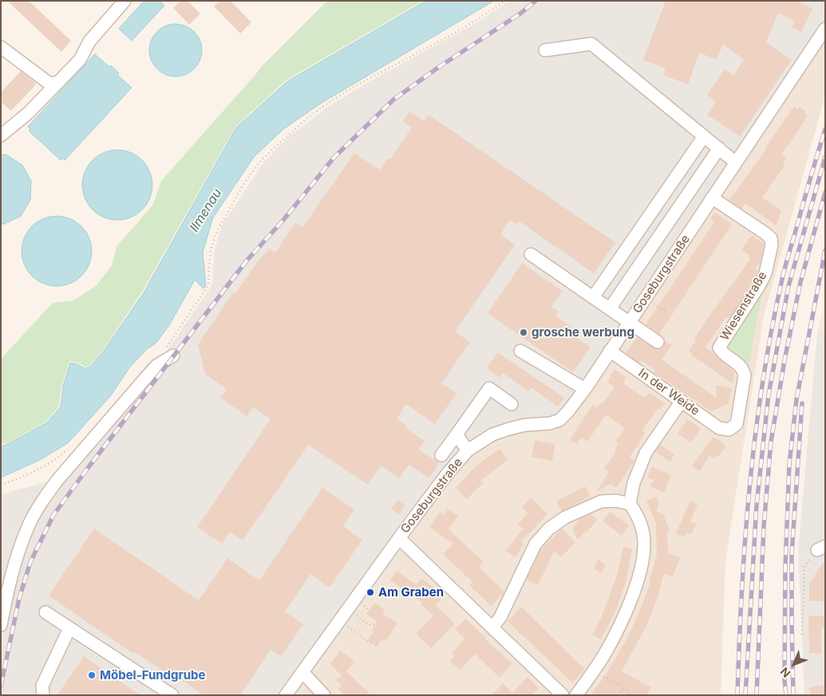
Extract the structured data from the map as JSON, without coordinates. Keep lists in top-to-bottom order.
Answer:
{
  "streets": {
    "street": ["Goseburgstraße", "Wiesenstraße", "In der Weide"]
  },
  "crossings": [
    ["Goseburgstraße", "Wiesenstraße"],
    ["Goseburgstraße", "In der Weide"],
    ["Wiesenstraße", "In der Weide"]
  ],
  "water": ["Ilmenau"],
  "places": ["grosche werbung", "Am Graben", "Möbel-Fundgrube"],
  "north": "bottom left"
}
